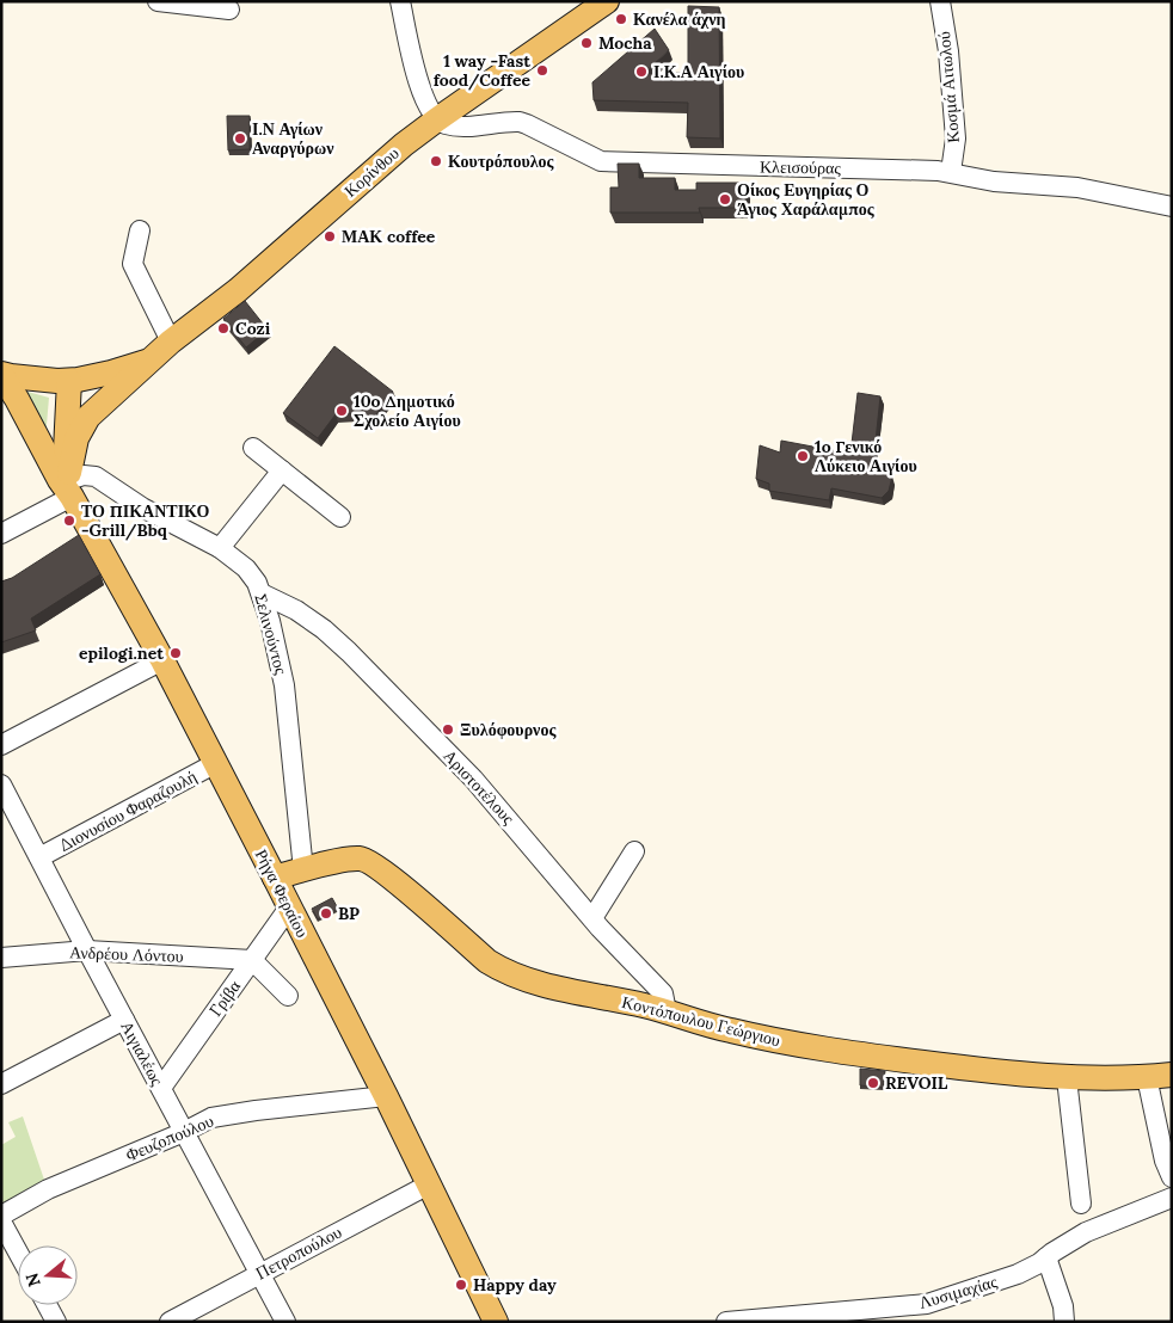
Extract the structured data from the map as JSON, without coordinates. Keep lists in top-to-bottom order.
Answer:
{
  "streets": {
    "main road": ["Κορίνθου", "Ρήγα Φεραίου", "Κοντόπουλου Γεώργιου"],
    "street": [
      "Κοσμά Αιτωλού",
      "Κλεισούρας",
      "Σελινούντος",
      "Αριστοτέλους",
      "Διονυσίου Φαραζουλή",
      "Ανδρέου Λόντου",
      "Γρίβα",
      "Αιγιαλέως",
      "Φευζοπούλου",
      "Πετροπούλου",
      "Λυσιμαχίας"
    ]
  },
  "crossings": [
    ["Κοσμά Αιτωλού", "Κλεισούρας"],
    ["Κλεισούρας", "Κορίνθου"],
    ["Κορίνθου", "Σελινούντος"],
    ["Κορίνθου", "Ρήγα Φεραίου"],
    ["Σελινούντος", "Αριστοτέλους"],
    ["Σελινούντος", "Ρήγα Φεραίου"],
    ["Σελινούντος", "Κοντόπουλου Γεώργιου"],
    ["Αριστοτέλους", "Κοντόπουλου Γεώργιου"],
    ["Διονυσίου Φαραζουλή", "Ρήγα Φεραίου"],
    ["Διονυσίου Φαραζουλή", "Αιγιαλέως"],
    ["Ρήγα Φεραίου", "Γρίβα"],
    ["Ρήγα Φεραίου", "Κοντόπουλου Γεώργιου"],
    ["Ρήγα Φεραίου", "Φευζοπούλου"],
    ["Ρήγα Φεραίου", "Πετροπούλου"],
    ["Ανδρέου Λόντου", "Γρίβα"],
    ["Ανδρέου Λόντου", "Αιγιαλέως"],
    ["Γρίβα", "Αιγιαλέως"],
    ["Αιγιαλέως", "Φευζοπούλου"],
    ["Αιγιαλέως", "Πετροπούλου"]
  ],
  "places": [
    "Κανέλα άχνη",
    "Mocha",
    "1 way -Fast food/Coffee",
    "Ι.Κ.Α Αιγίου",
    "Ι.Ν Αγίων Αναργύρων",
    "Κουτρόπουλος",
    "Οίκος Ευγηρίας Ο Άγιος Χαράλαμπος",
    "ΜΑΚ coffee",
    "Cozi",
    "10o Δημοτικό Σχολείο Αιγίου",
    "1o Γενικό Λύκειο Αιγίου",
    "ΤΟ ΠΙΚΑΝΤΙΚΟ -Grill/Bbq",
    "epilogi.net",
    "Ξυλόφουρνος",
    "BP",
    "REVOIL",
    "Happy day"
  ],
  "north": "left"
}
